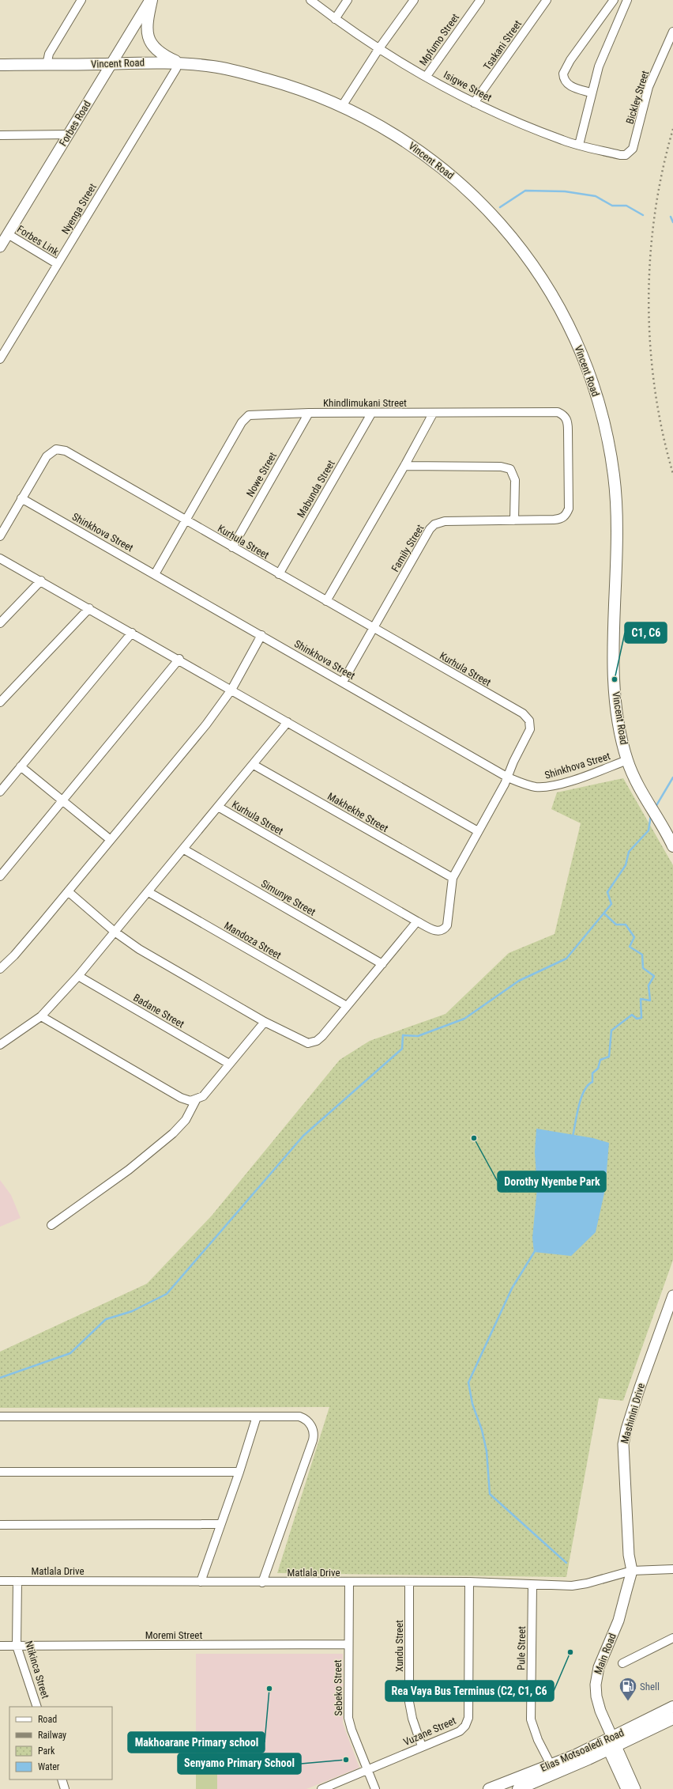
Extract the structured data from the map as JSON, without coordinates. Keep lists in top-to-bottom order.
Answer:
{
  "streets": {
    "main road": ["Vincent Road", "Elias Motsoaledi Road"],
    "street": [
      "Mpfumo Street",
      "Tsakani Street",
      "Isigwe Street",
      "Bickley Street",
      "Forbes Road",
      "Nyenga Street",
      "Forbes Link",
      "Khindlimukani Street",
      "Nowe Street",
      "Mabunda Street",
      "Shinkhova Street",
      "Kurhula Street",
      "Family Street",
      "Makhekhe Street",
      "Simunye Street",
      "Mandoza Street",
      "Badane Street",
      "Mashinini Drive",
      "Matlala Drive",
      "Moremi Street",
      "Xundu Street",
      "Pule Street",
      "Main Road",
      "Ntikinca Street",
      "Sebeko Street",
      "Vuzane Street"
    ]
  },
  "crossings": [
    ["Mpfumo Street", "Isigwe Street"],
    ["Tsakani Street", "Isigwe Street"],
    ["Vincent Road", "Forbes Road"],
    ["Vincent Road", "Nyenga Street"],
    ["Vincent Road", "Shinkhova Street"],
    ["Isigwe Street", "Bickley Street"],
    ["Forbes Road", "Forbes Link"],
    ["Nyenga Street", "Forbes Link"],
    ["Khindlimukani Street", "Nowe Street"],
    ["Khindlimukani Street", "Mabunda Street"],
    ["Khindlimukani Street", "Shinkhova Street"],
    ["Khindlimukani Street", "Kurhula Street"],
    ["Khindlimukani Street", "Family Street"],
    ["Nowe Street", "Kurhula Street"],
    ["Mabunda Street", "Kurhula Street"],
    ["Shinkhova Street", "Kurhula Street"],
    ["Shinkhova Street", "Family Street"],
    ["Kurhula Street", "Family Street"],
    ["Kurhula Street", "Makhekhe Street"],
    ["Mashinini Drive", "Matlala Drive"],
    ["Mashinini Drive", "Main Road"],
    ["Matlala Drive", "Xundu Street"],
    ["Matlala Drive", "Pule Street"],
    ["Matlala Drive", "Main Road"],
    ["Matlala Drive", "Ntikinca Street"],
    ["Matlala Drive", "Sebeko Street"],
    ["Matlala Drive", "Vuzane Street"],
    ["Moremi Street", "Ntikinca Street"],
    ["Moremi Street", "Sebeko Street"],
    ["Xundu Street", "Vuzane Street"],
    ["Pule Street", "Elias Motsoaledi Road"],
    ["Main Road", "Elias Motsoaledi Road"],
    ["Sebeko Street", "Vuzane Street"]
  ],
  "places": {
    "other": [
      "C1, C6",
      "Dorothy Nyembe Park",
      "Rea Vaya Bus Terminus (C2, C1, C6",
      "Makhoarane Primary school",
      "Senyamo Primary School"
    ],
    "fuel station": ["Shell"]
  },
  "legend": [
    "Road",
    "Railway",
    "Park",
    "Water"
  ]
}
